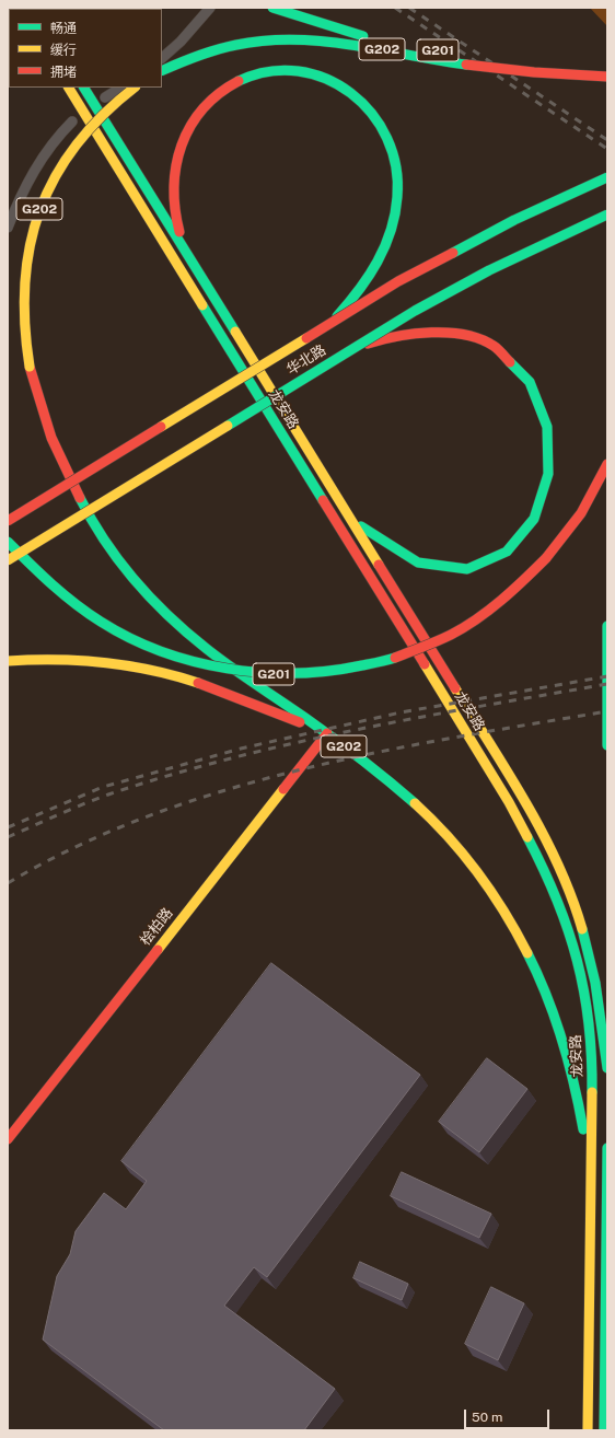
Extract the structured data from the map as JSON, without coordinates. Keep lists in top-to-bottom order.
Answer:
{
  "streets": {
    "main road": [
      "G202",
      "G201",
      "华北路",
      "龙安路",
      "桧柏路"
    ]
  },
  "crossings": [
    ["G202", "G201"],
    ["G202", "龙安路"],
    ["G202", "桧柏路"]
  ],
  "legend": ["畅通", "缓行", "拥堵"],
  "scale_bar": "50 m"
}
